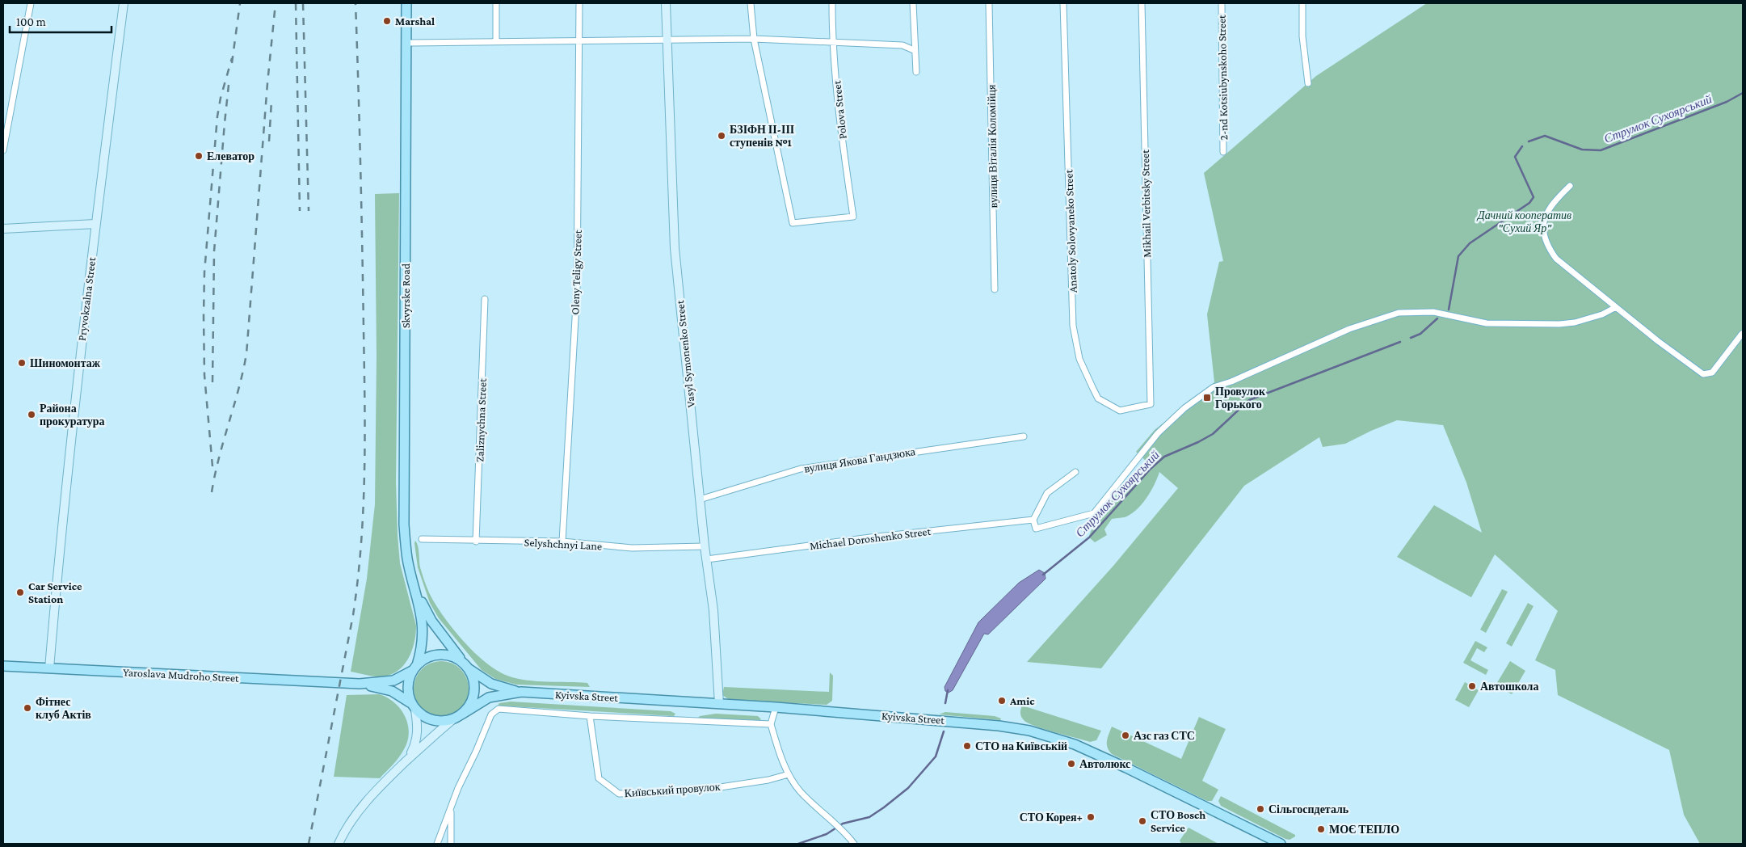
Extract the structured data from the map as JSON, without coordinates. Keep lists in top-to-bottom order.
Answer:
{
  "streets": {
    "main road": ["Skvyrske Road", "Yaroslava Mudroho Street", "Kyivska Street"],
    "street": [
      "2-nd Kotsiubynskoho Street",
      "Polova Street",
      "вулиця Віталія Коломійця",
      "Mikhail Verbitsky Street",
      "Anatoly Solovyaneko Street",
      "Oleny Teligy Street",
      "Pryvokzalna Street",
      "Vasyl Symonenko Street",
      "Zaliznychna Street",
      "вулиця Якова Гандзюка",
      "Michael Doroshenko Street",
      "Selyshchnyi Lane",
      "Київський провулок"
    ]
  },
  "crossings": [
    ["Mikhail Verbitsky Street", "Anatoly Solovyaneko Street"],
    ["Oleny Teligy Street", "Selyshchnyi Lane"],
    ["Skvyrske Road", "Yaroslava Mudroho Street"],
    ["Skvyrske Road", "Kyivska Street"],
    ["Pryvokzalna Street", "Yaroslava Mudroho Street"],
    ["Vasyl Symonenko Street", "вулиця Якова Гандзюка"],
    ["Vasyl Symonenko Street", "Michael Doroshenko Street"],
    ["Vasyl Symonenko Street", "Selyshchnyi Lane"],
    ["Vasyl Symonenko Street", "Kyivska Street"],
    ["Zaliznychna Street", "Selyshchnyi Lane"],
    ["Yaroslava Mudroho Street", "Kyivska Street"],
    ["Kyivska Street", "Київський провулок"]
  ],
  "water": ["Струмок Сухоярський"],
  "parks": ["Дачний кооператив \"Сухий Яр\""],
  "places": {
    "other": [
      "Marshal",
      "БЗІФН ІІ-ІІІ ступенів №1",
      "Елеватор",
      "Шиномонтаж",
      "Района прокуратура",
      "Car Service Station",
      "Автошкола",
      "Amic",
      "Фітнес клуб Актів",
      "Азс газ СТС",
      "СТО на Київській",
      "Автолюкс",
      "Сільгоспдеталь",
      "СТО Корея+",
      "СТО Bosch Service",
      "МОЄ ТЕПЛО"
    ],
    "transit": ["Провулок Горького"]
  },
  "scale_bar": "100 m"
}
